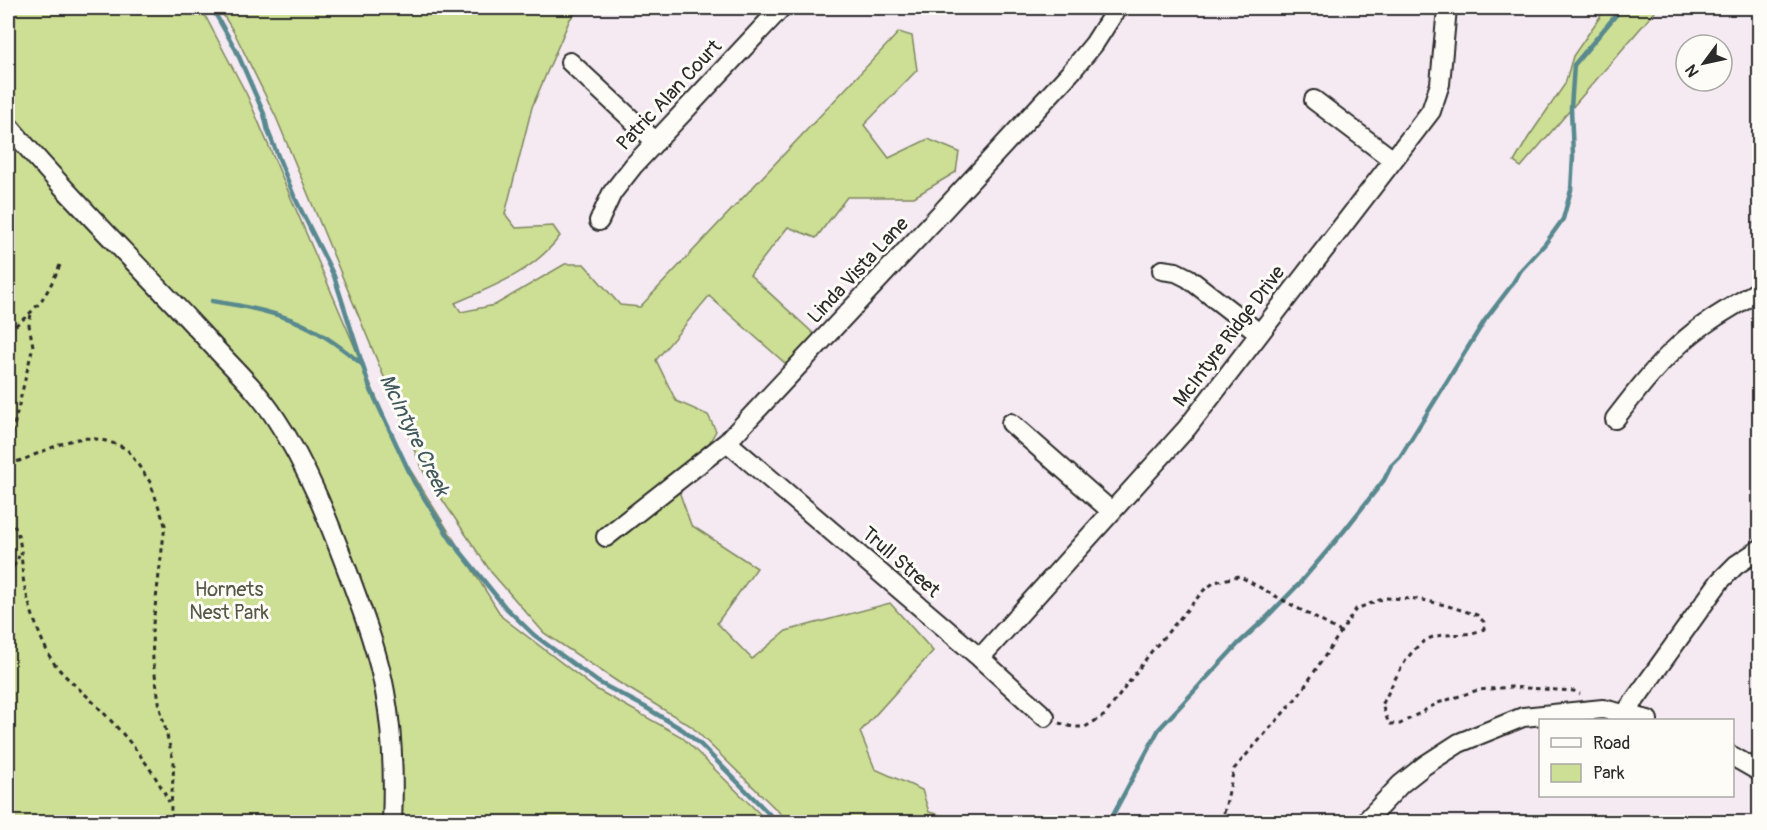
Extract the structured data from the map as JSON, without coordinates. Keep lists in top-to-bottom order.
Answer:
{
  "streets": {
    "street": [
      "Patric Alan Court",
      "Linda Vista Lane",
      "McIntyre Ridge Drive",
      "Trull Street"
    ]
  },
  "crossings": [
    ["Linda Vista Lane", "Trull Street"],
    ["McIntyre Ridge Drive", "Trull Street"]
  ],
  "water": ["McIntyre Creek"],
  "parks": ["Hornets Nest Park"],
  "legend": ["Road", "Park"],
  "north": "bottom left"
}
